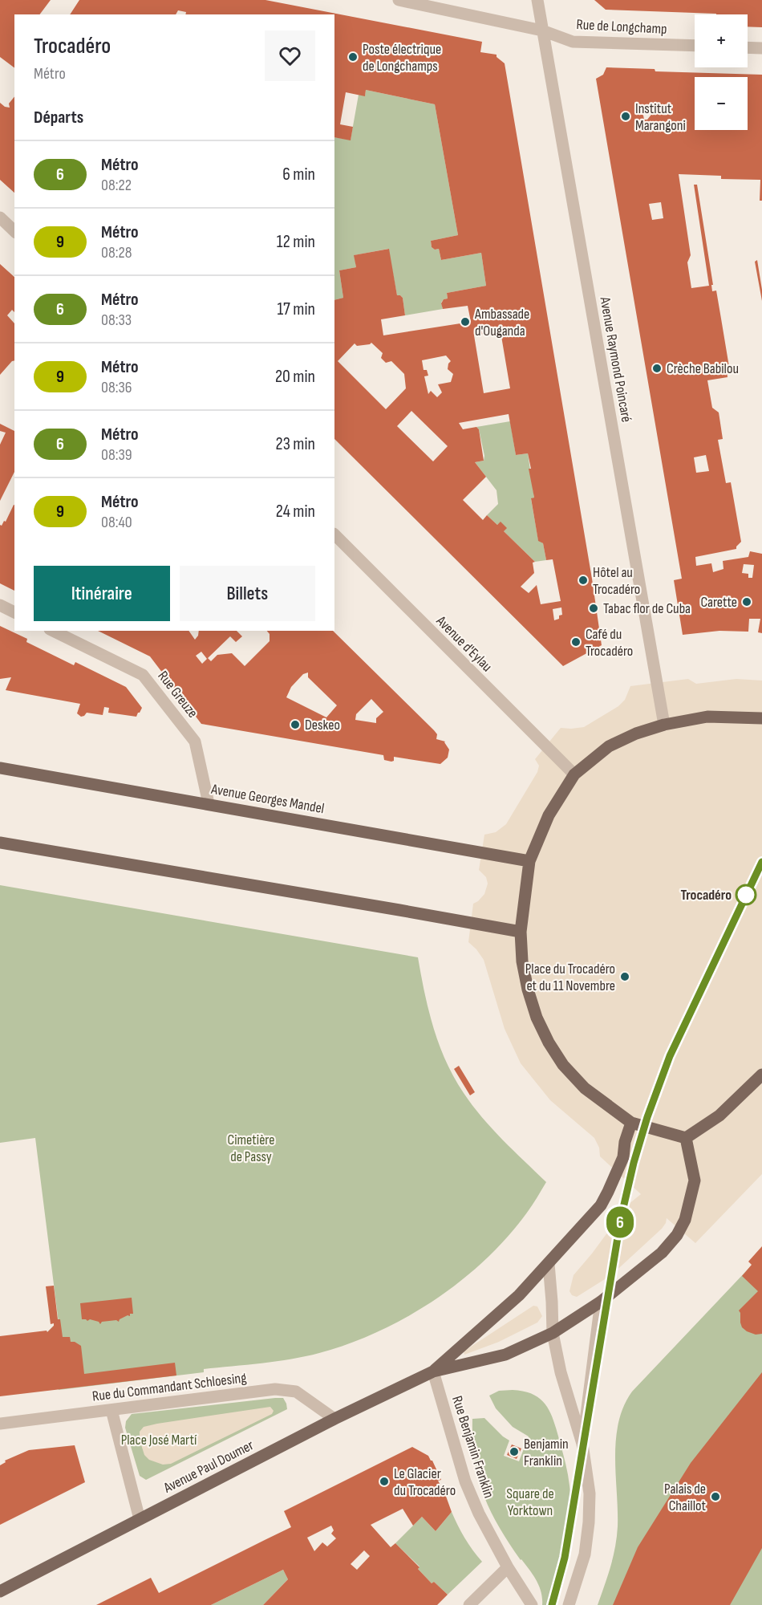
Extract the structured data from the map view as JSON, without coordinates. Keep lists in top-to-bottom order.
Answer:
{
  "streets": {
    "main road": ["Avenue Georges Mandel", "Avenue Paul Doumer"],
    "street": [
      "Rue de Longchamp",
      "Avenue Raymond Poincaré",
      "Avenue d'Eylau",
      "Rue Greuze",
      "Rue du Commandant Schloesing",
      "Rue Benjamin Franklin"
    ]
  },
  "crossings": [
    ["Rue de Longchamp", "Avenue Raymond Poincaré"],
    ["Rue Greuze", "Avenue Georges Mandel"],
    ["Rue du Commandant Schloesing", "Avenue Paul Doumer"],
    ["Rue Benjamin Franklin", "Avenue Paul Doumer"]
  ],
  "parks": ["Cimetière de Passy", "Place José Martí", "Square de Yorktown"],
  "places": [
    "Poste électrique de Longchamps",
    "Institut Marangoni",
    "Ambassade d'Ouganda",
    "Crèche Babilou",
    "Hôtel au Trocadéro",
    "Carette",
    "Tabac flor de Cuba",
    "Café du Trocadéro",
    "Deskeo",
    "Trocadéro",
    "Place du Trocadéro et du 11 Novembre",
    "Benjamin Franklin",
    "Le Glacier du Trocadéro",
    "Palais de Chaillot"
  ],
  "lines": ["metro line 6"],
  "page": {
    "on_map": "6",
    "map_buttons": ["+", "−"],
    "heading": [
      ["Trocadéro", "Métro"],
      "Départs"
    ],
    "list": [
      {
        "mark": "6",
        "name": "Métro",
        "note": "08:22",
        "value": "6 min"
      },
      {
        "mark": "9",
        "name": "Métro",
        "note": "08:28",
        "value": "12 min"
      },
      {
        "mark": "6",
        "name": "Métro",
        "note": "08:33",
        "value": "17 min"
      },
      {
        "mark": "9",
        "name": "Métro",
        "note": "08:36",
        "value": "20 min"
      },
      {
        "mark": "6",
        "name": "Métro",
        "note": "08:39",
        "value": "23 min"
      },
      {
        "mark": "9",
        "name": "Métro",
        "note": "08:40",
        "value": "24 min"
      }
    ],
    "buttons": ["Itinéraire", "Billets"]
  }
}
